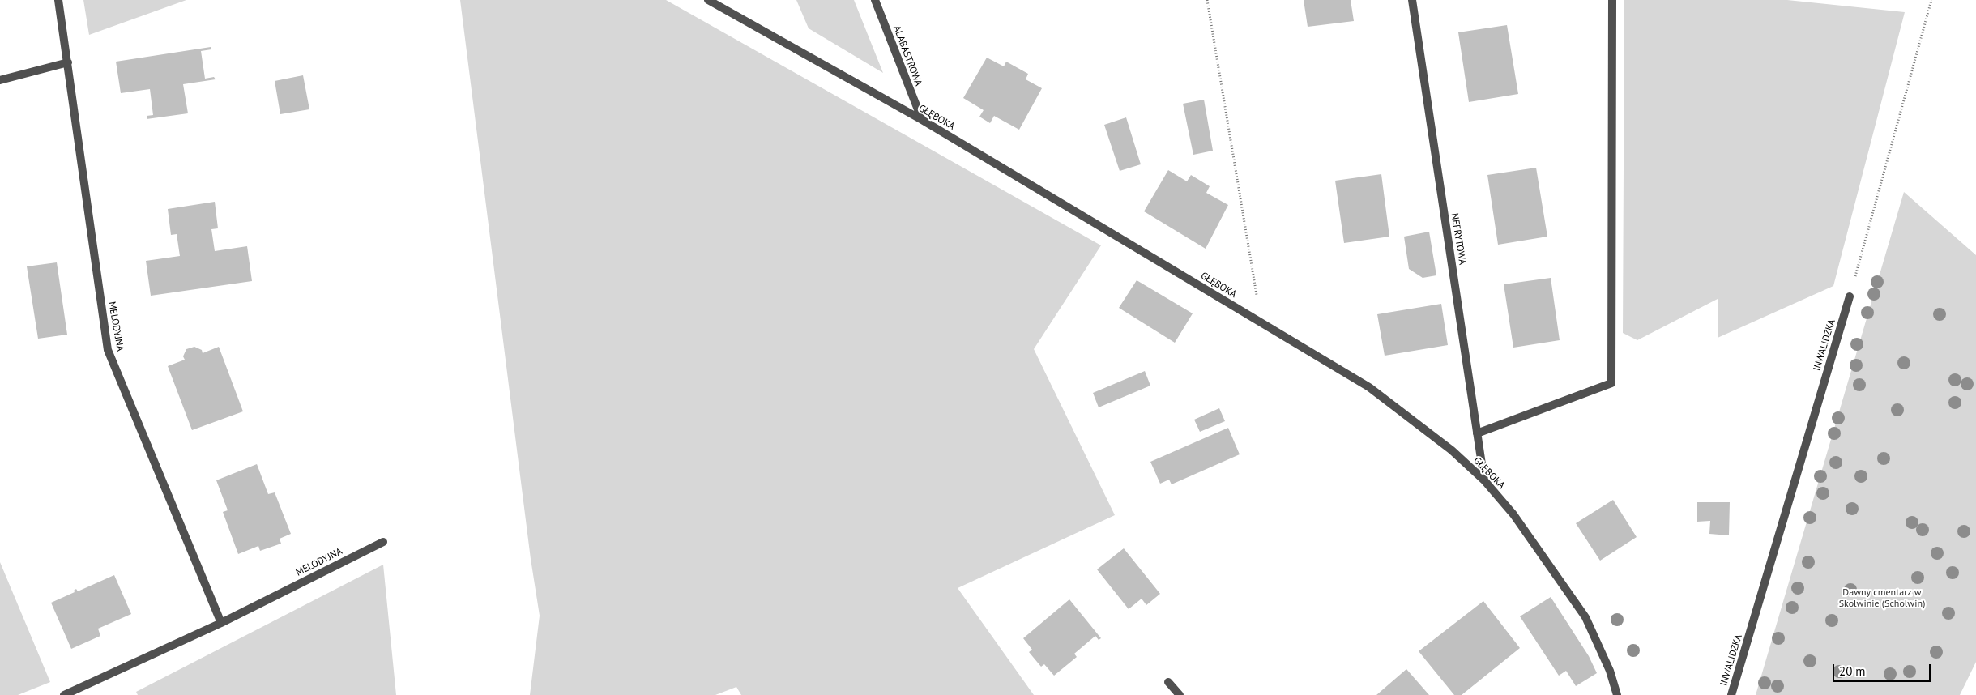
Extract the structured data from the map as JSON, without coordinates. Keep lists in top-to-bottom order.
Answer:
{
  "streets": {
    "street": [
      "ALABASTROWA",
      "GŁĘBOKA",
      "NEFRYTOWA",
      "MELODYJNA",
      "INWALIDZKA"
    ]
  },
  "crossings": [
    ["ALABASTROWA", "GŁĘBOKA"],
    ["GŁĘBOKA", "NEFRYTOWA"]
  ],
  "parks": ["Dawny cmentarz w Skolwinie (Scholwin)"],
  "scale_bar": "20 m"
}
